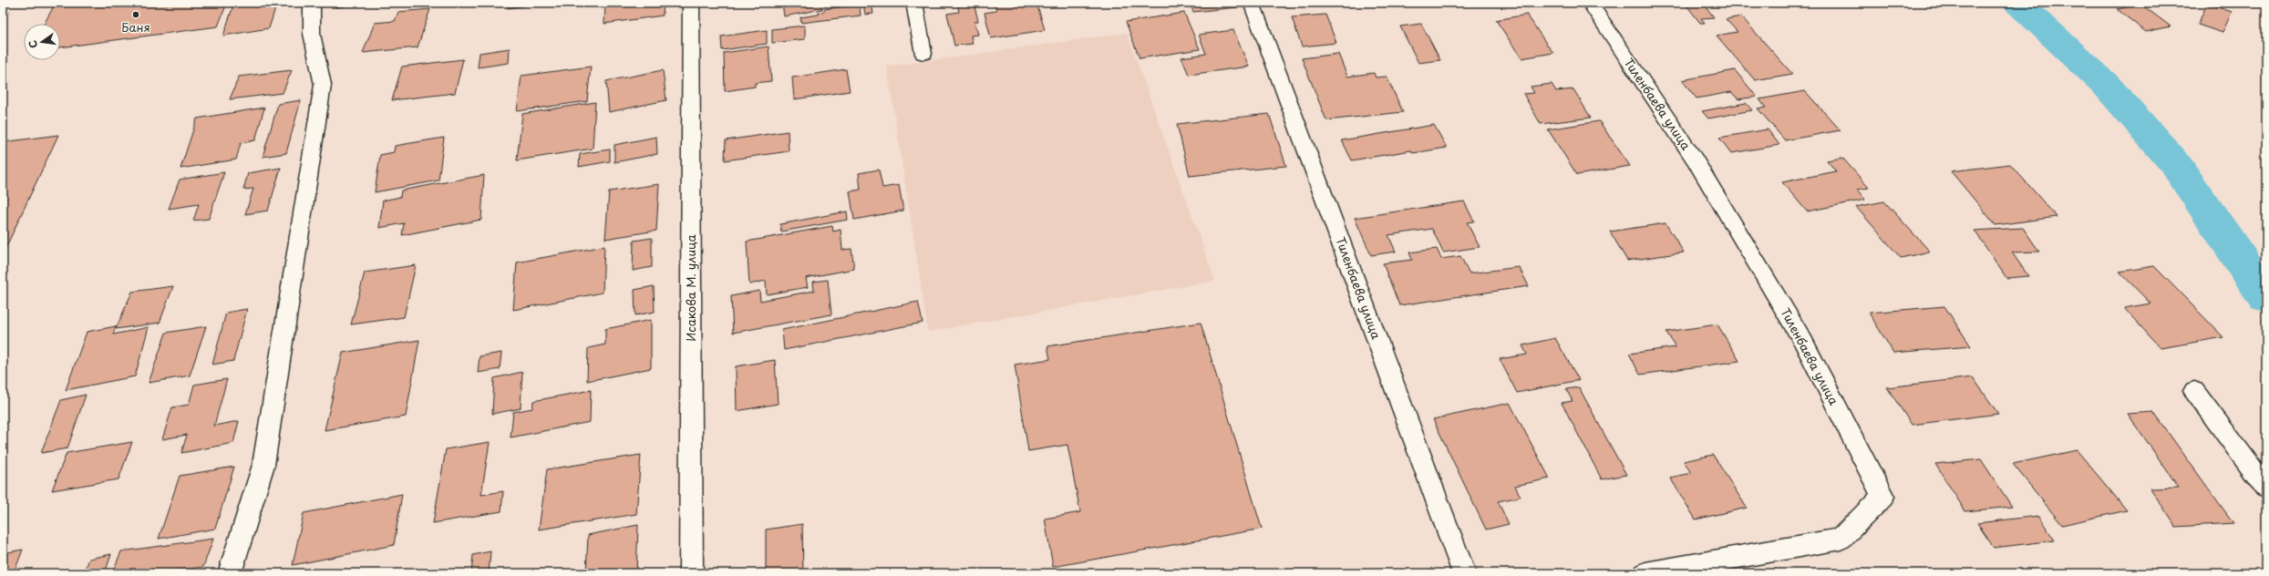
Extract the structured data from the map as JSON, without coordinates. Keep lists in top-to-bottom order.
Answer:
{
  "streets": {
    "street": ["Тиленбаева улица", "Исакова М. улица"]
  },
  "places": ["Баня"],
  "north": "left"
}
